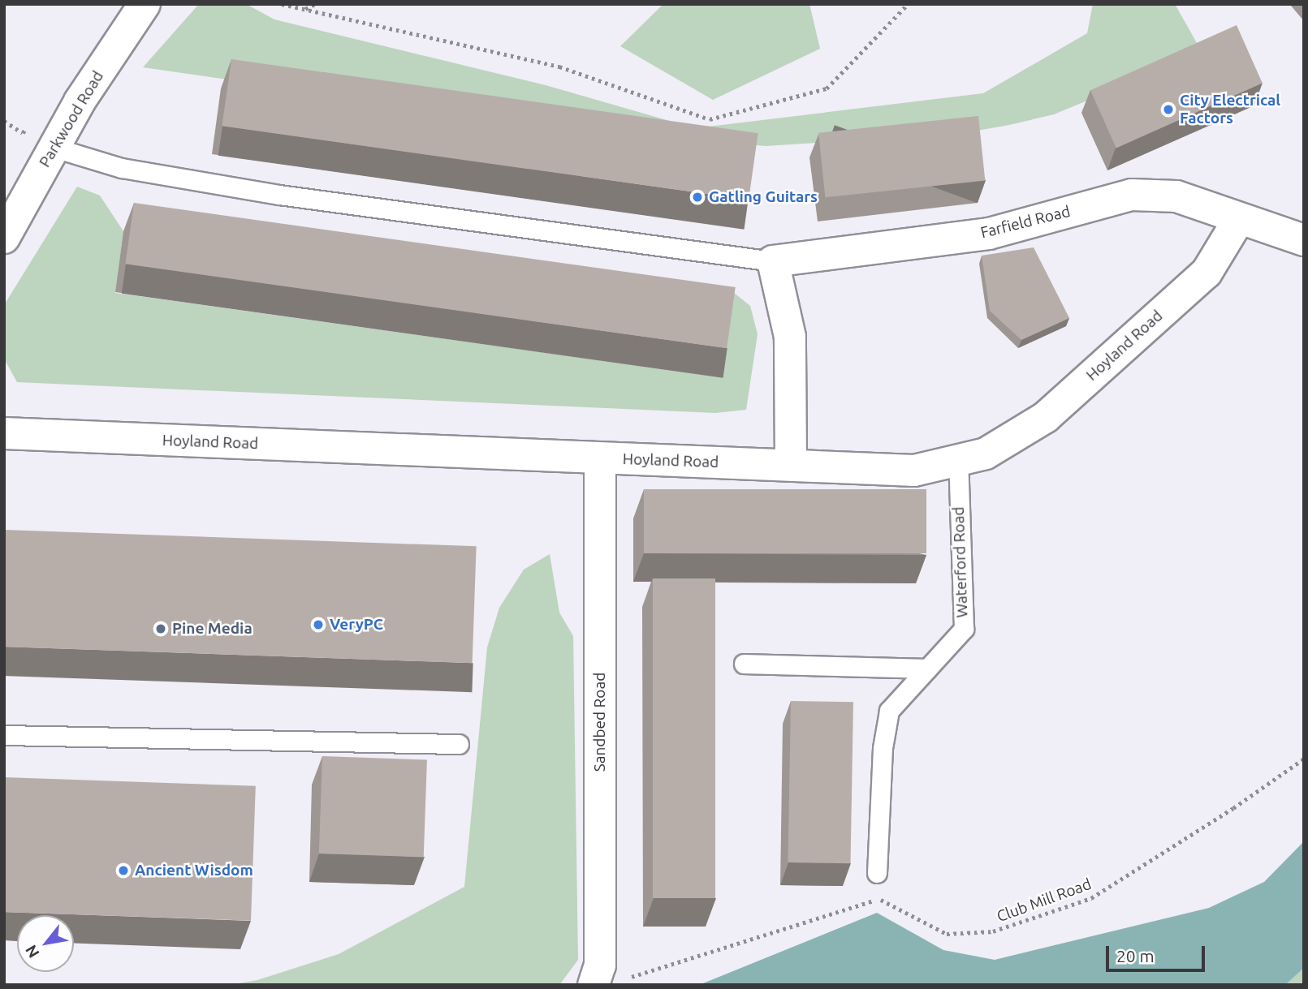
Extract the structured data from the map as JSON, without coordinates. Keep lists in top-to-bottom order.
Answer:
{
  "streets": {
    "street": [
      "Parkwood Road",
      "Farfield Road",
      "Hoyland Road",
      "Sandbed Road"
    ],
    "lane": ["Waterford Road"],
    "path": ["Club Mill Road"]
  },
  "crossings": [
    ["Farfield Road", "Hoyland Road"],
    ["Hoyland Road", "Waterford Road"],
    ["Hoyland Road", "Sandbed Road"]
  ],
  "places": [
    "City Electrical Factors",
    "Gatling Guitars",
    "VeryPC",
    "Pine Media",
    "Ancient Wisdom"
  ],
  "scale_bar": "20 m",
  "north": "bottom left"
}
